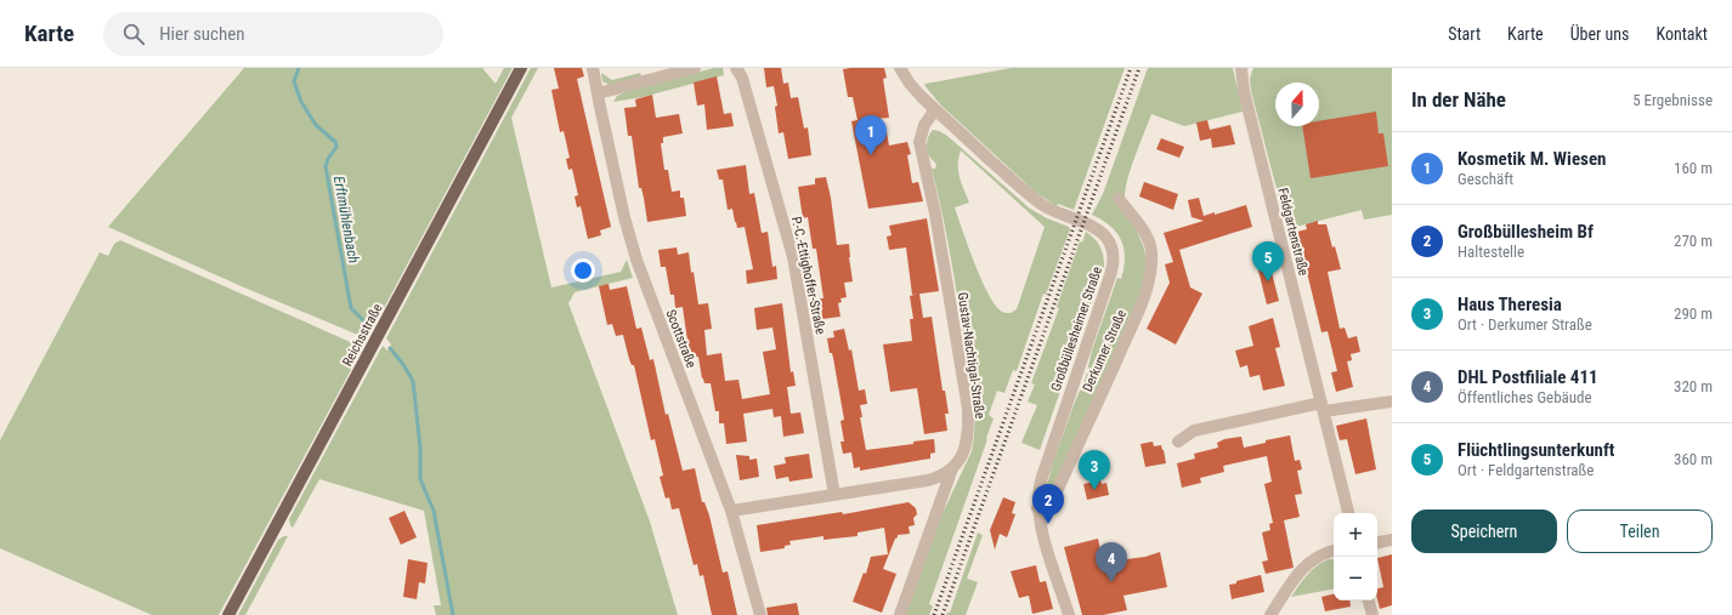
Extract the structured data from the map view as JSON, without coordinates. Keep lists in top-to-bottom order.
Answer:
{
  "streets": {
    "main road": ["Reichsstraße"],
    "street": [
      "Feldgartenstraße",
      "P.-C.-Ettighoffer-Straße",
      "Großbüllesheimer Straße",
      "Scottstraße",
      "Derkumer Straße",
      "Gustav-Nachtigal-Straße"
    ]
  },
  "crossings": [
    ["P.-C.-Ettighoffer-Straße", "Gustav-Nachtigal-Straße"],
    ["Großbüllesheimer Straße", "Derkumer Straße"],
    ["Großbüllesheimer Straße", "Gustav-Nachtigal-Straße"],
    ["Scottstraße", "Gustav-Nachtigal-Straße"]
  ],
  "water": ["Erftmühlenbach"],
  "north": "top",
  "page": {
    "header": "Karte",
    "search": "Hier suchen",
    "nav": [
      "Start",
      "Karte",
      "Über uns",
      "Kontakt"
    ],
    "heading": ["In der Nähe", "5 Ergebnisse"],
    "pins": [
      "1",
      "5",
      "3",
      "2",
      "4"
    ],
    "list": [
      {
        "mark": "1",
        "name": "Kosmetik M. Wiesen",
        "note": "Geschäft",
        "value": "160 m"
      },
      {
        "mark": "2",
        "name": "Großbüllesheim Bf",
        "note": "Haltestelle",
        "value": "270 m"
      },
      {
        "mark": "3",
        "name": "Haus Theresia",
        "note": "Ort · Derkumer Straße",
        "value": "290 m"
      },
      {
        "mark": "4",
        "name": "DHL Postfiliale 411",
        "note": "Öffentliches Gebäude",
        "value": "320 m"
      },
      {
        "mark": "5",
        "name": "Flüchtlingsunterkunft",
        "note": "Ort · Feldgartenstraße",
        "value": "360 m"
      }
    ],
    "buttons": ["Speichern", "Teilen"],
    "map_buttons": ["+", "−"]
  }
}
